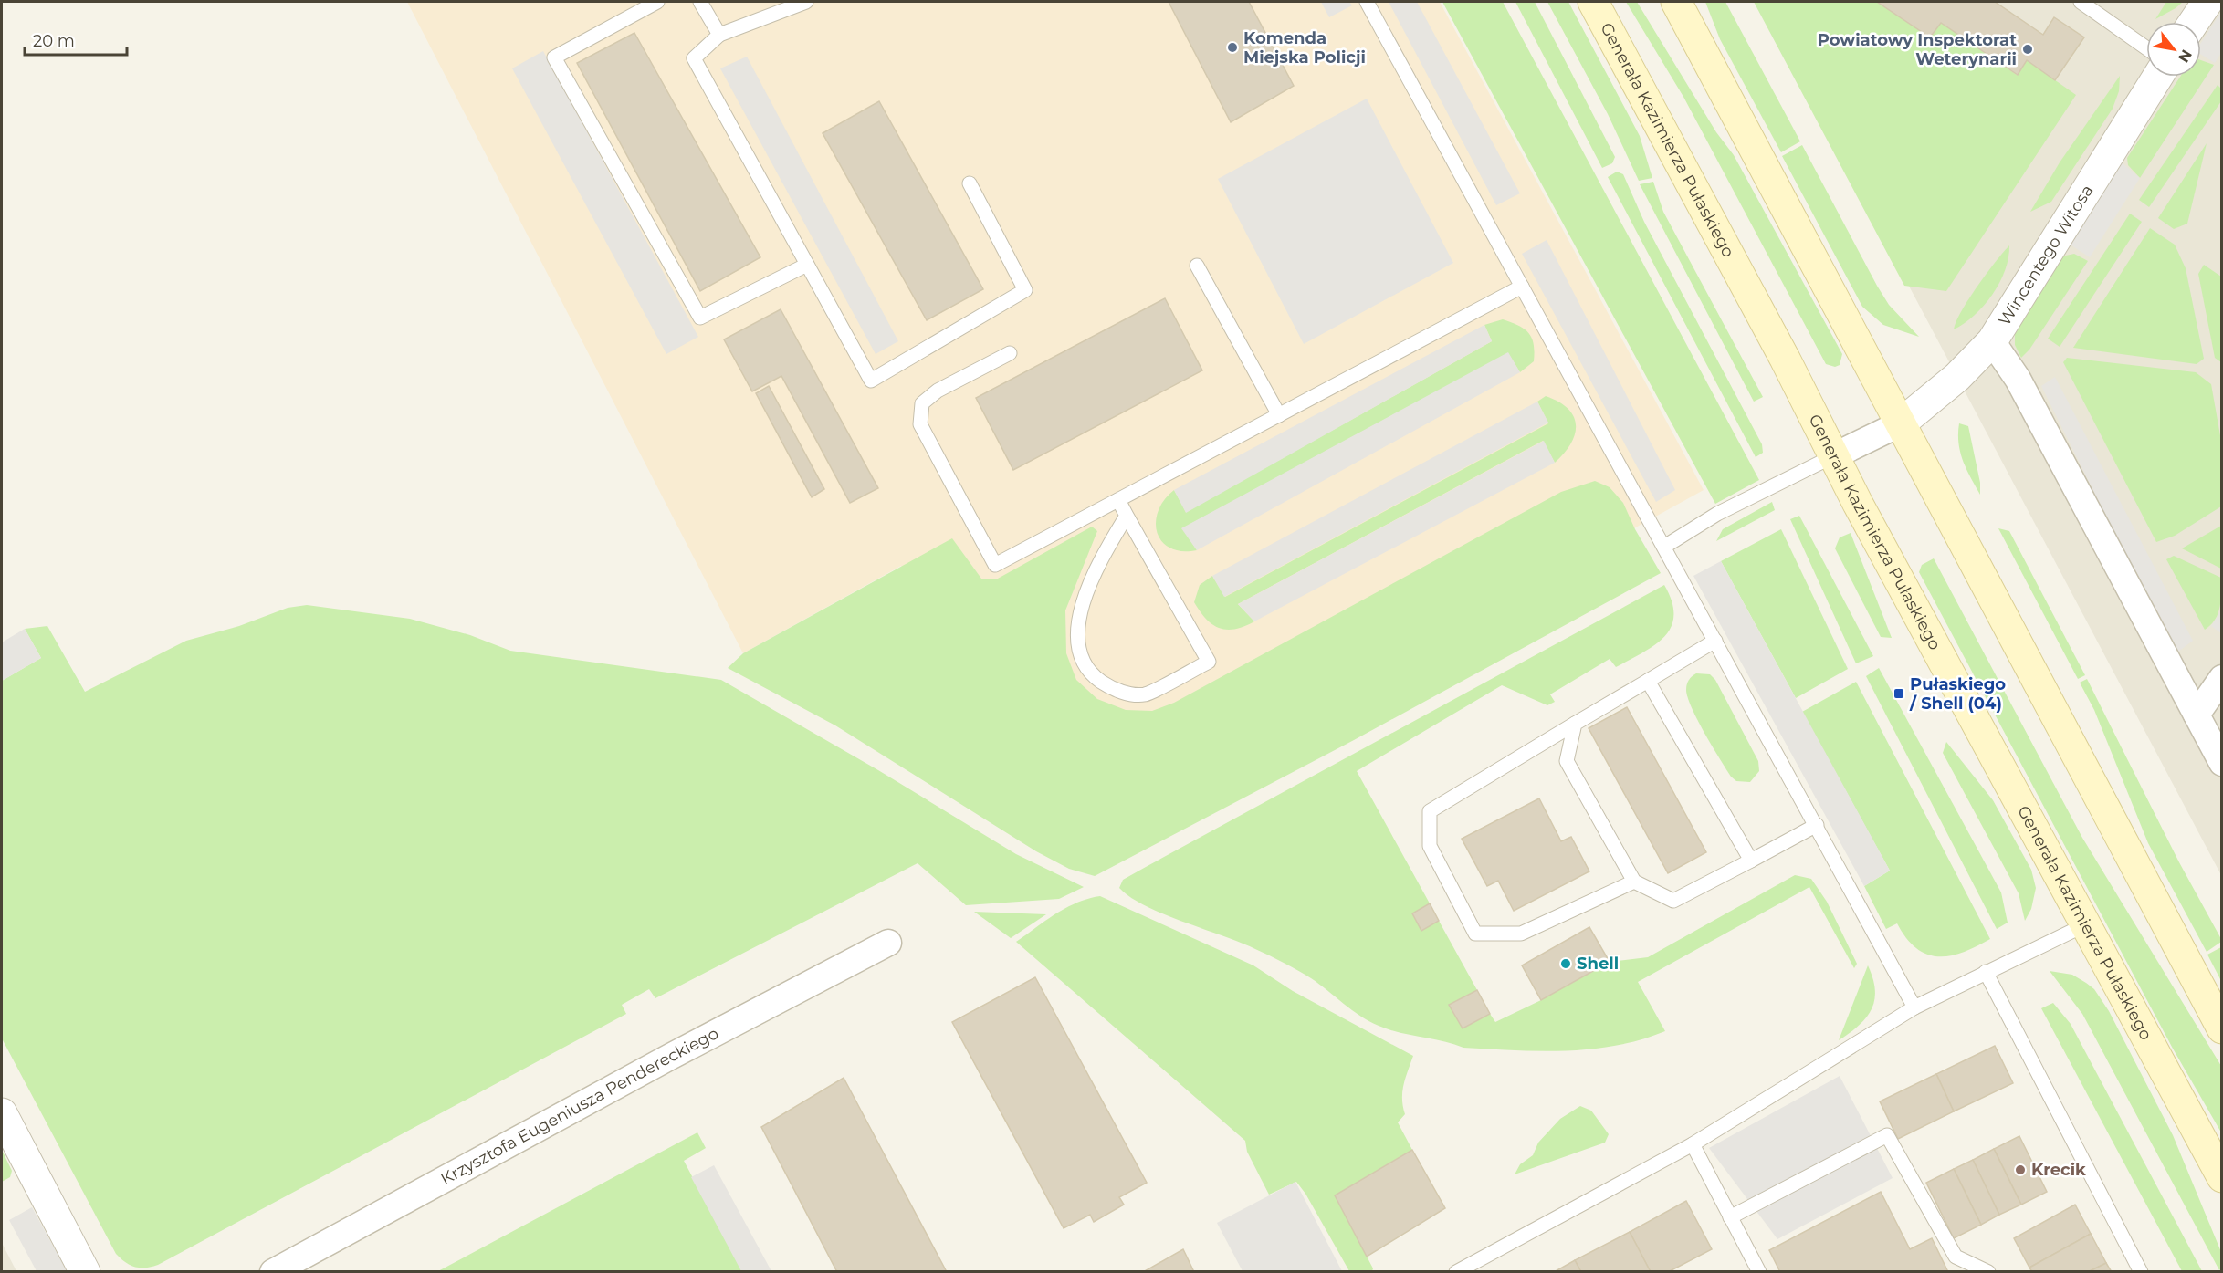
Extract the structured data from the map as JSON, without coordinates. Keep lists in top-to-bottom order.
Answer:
{
  "streets": {
    "main road": ["Generała Kazimierza Pułaskiego"],
    "street": ["Wincentego Witosa", "Krzysztofa Eugeniusza Pendereckiego"]
  },
  "places": {
    "other": [
      "Komenda Miejska Policji",
      "Powiatowy Inspektorat Weterynarii",
      "Shell",
      "Krecik"
    ],
    "transit": ["Pułaskiego / Shell (04)"]
  },
  "scale_bar": "20 m",
  "north": "bottom right"
}
